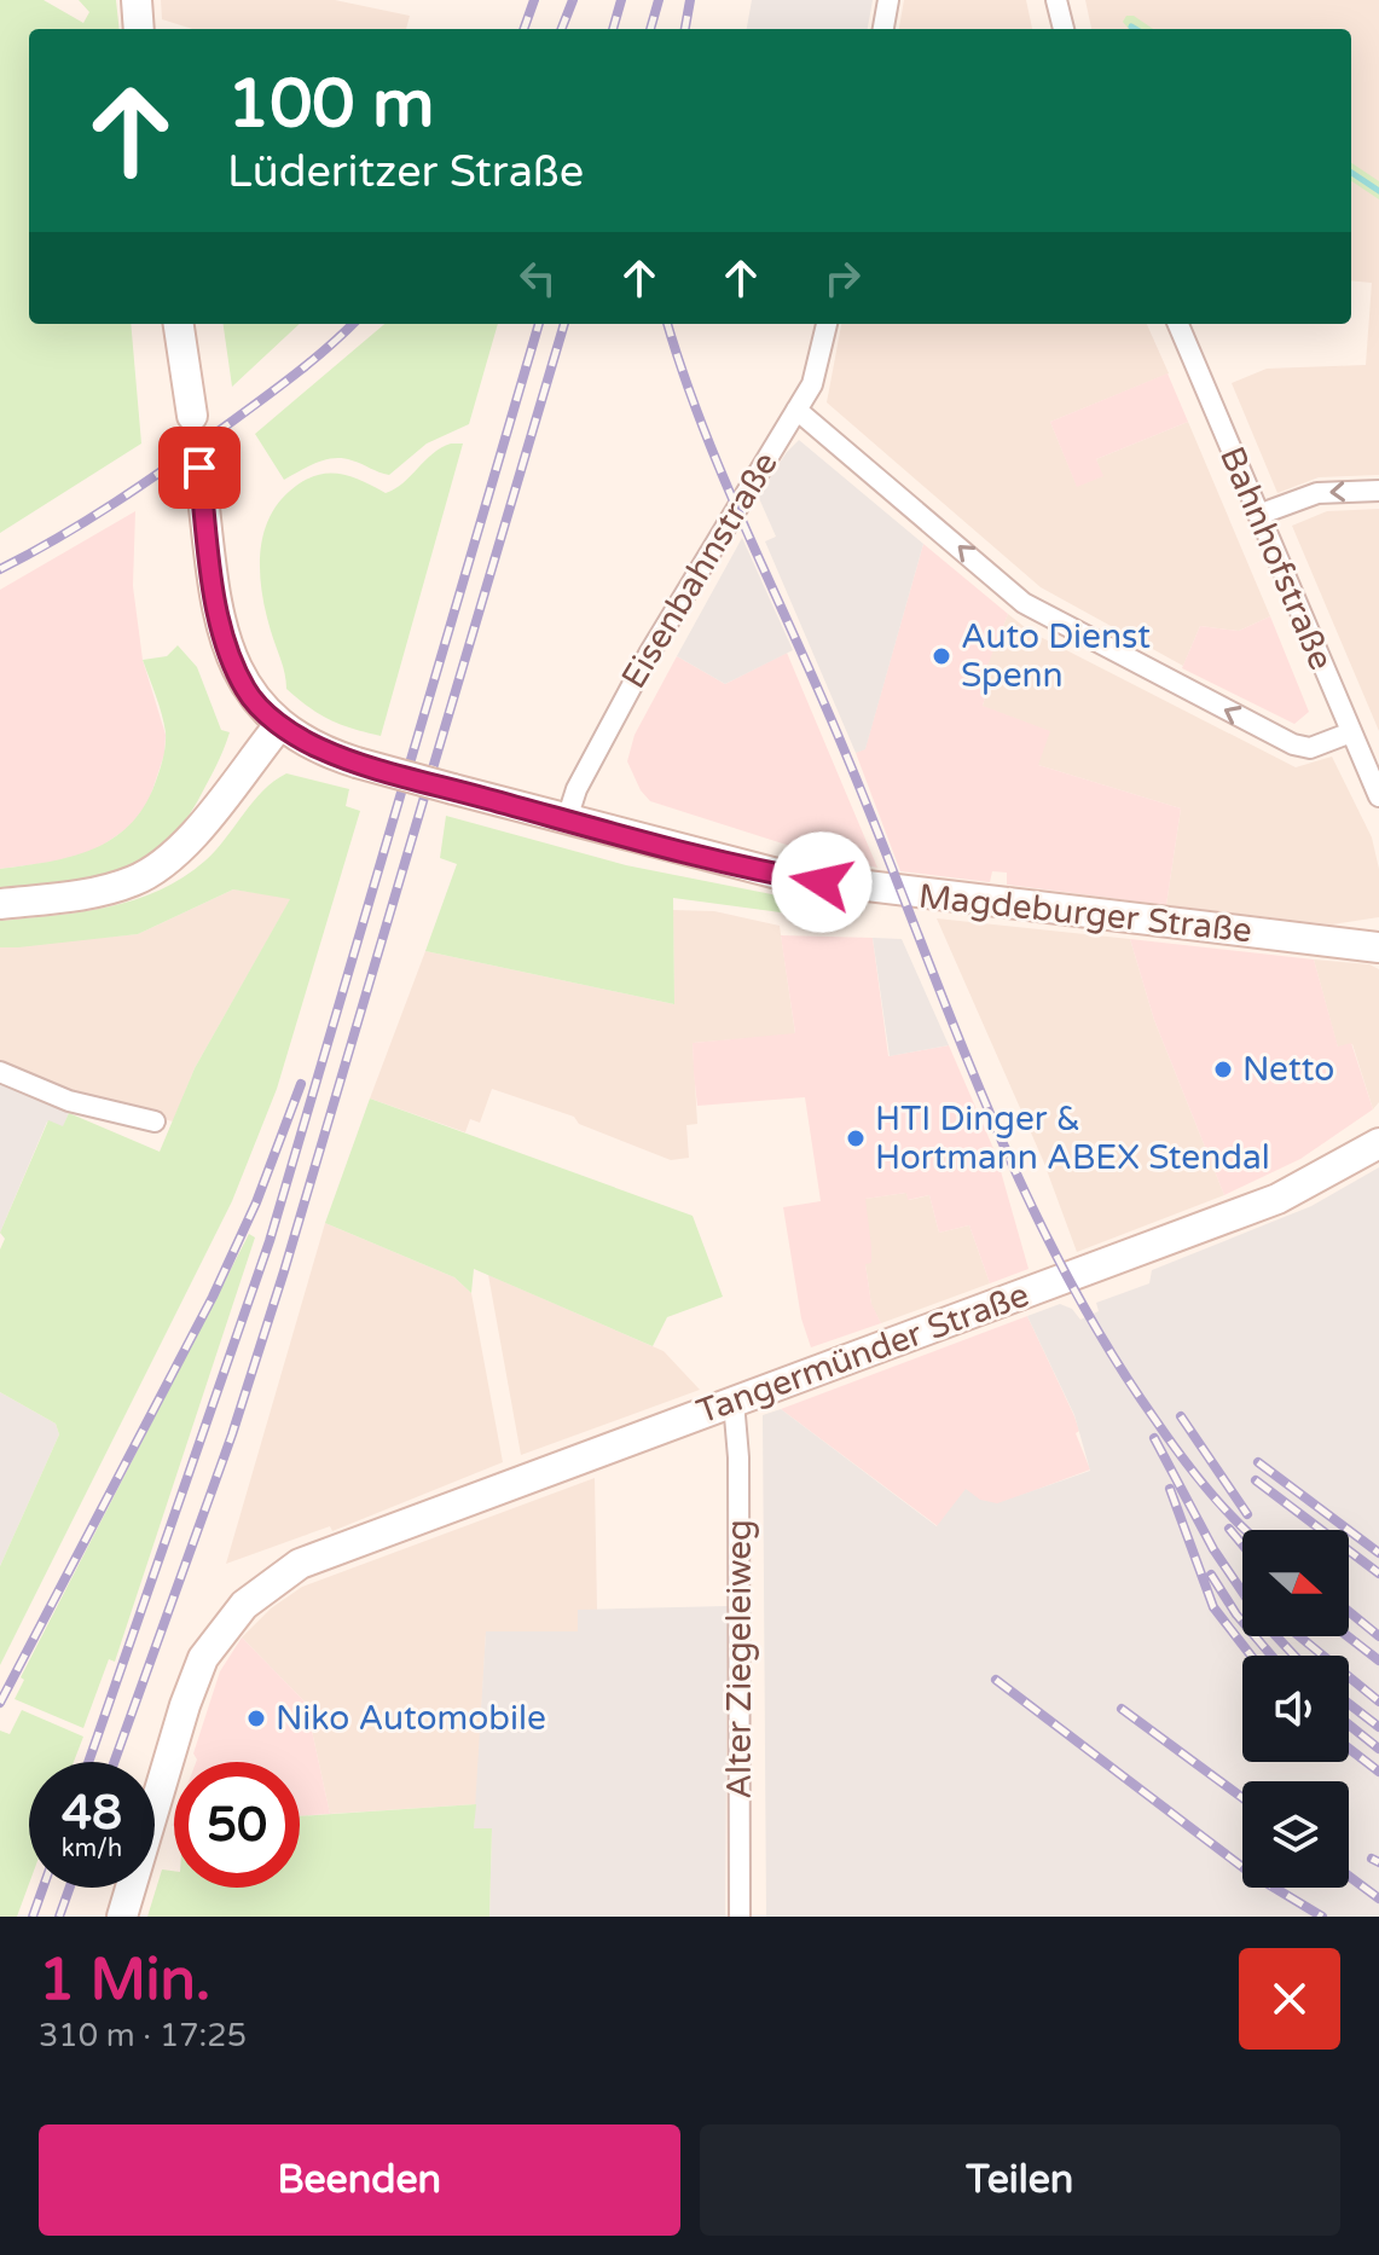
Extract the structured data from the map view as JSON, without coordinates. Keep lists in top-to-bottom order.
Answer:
{
  "streets": {
    "main road": ["Magdeburger Straße", "Tangermünder Straße"],
    "street": ["Bahnhofstraße", "Eisenbahnstraße", "Alter Ziegeleiweg"]
  },
  "crossings": [
    ["Eisenbahnstraße", "Magdeburger Straße"],
    ["Tangermünder Straße", "Alter Ziegeleiweg"]
  ],
  "places": [
    "Auto Dienst Spenn",
    "Netto",
    "HTI Dinger & Hortmann ABEX Stendal",
    "Niko Automobile"
  ],
  "north": "right",
  "page": {
    "turn": ["100 m", "Lüderitzer Straße"],
    "speed": "48 km/h",
    "limit": "50",
    "heading": ["1 Min.", "310 m · 17:25"],
    "buttons": ["Beenden", "Teilen"]
  }
}
